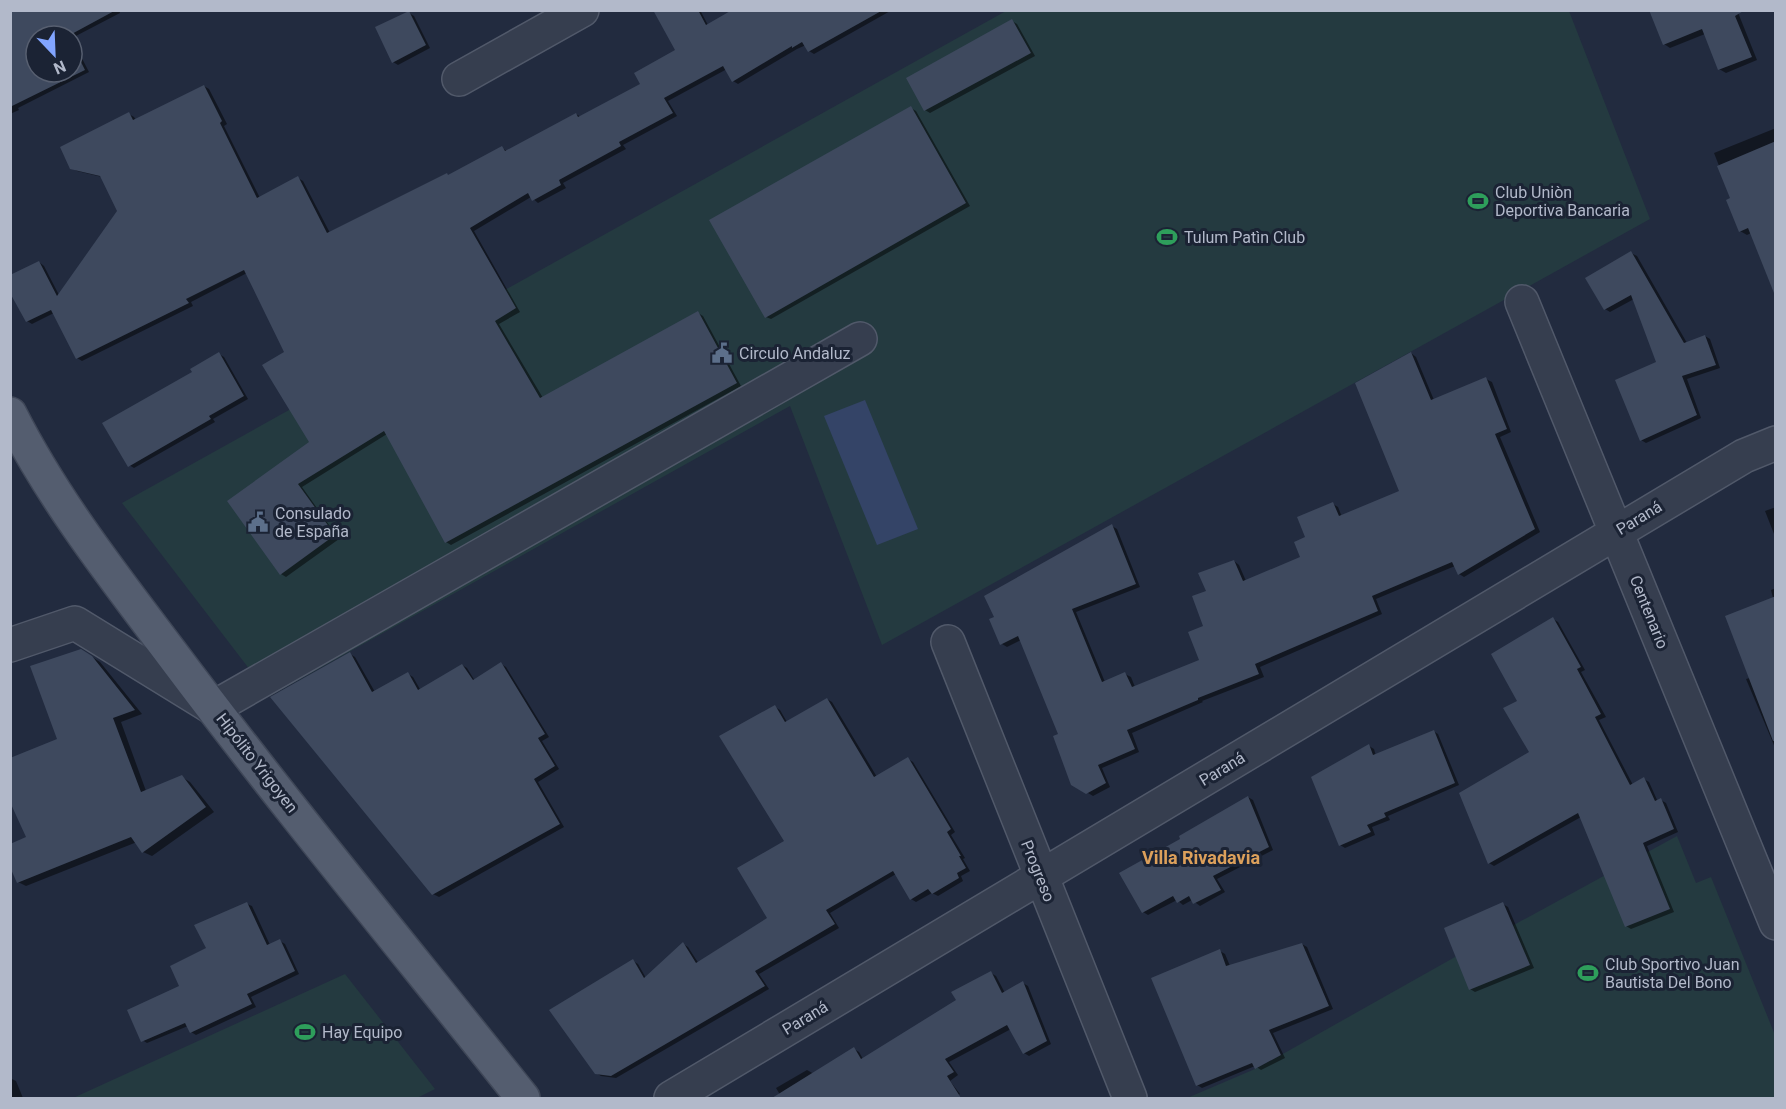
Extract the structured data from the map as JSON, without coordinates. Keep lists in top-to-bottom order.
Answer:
{
  "streets": {
    "main road": ["Hipólito Yrigoyen"],
    "street": ["Paraná", "Centenario", "Progreso"]
  },
  "crossings": [
    ["Paraná", "Centenario"],
    ["Paraná", "Progreso"]
  ],
  "districts": ["Villa Rivadavia"],
  "places": {
    "sports": [
      "Club Uniòn Deportiva Bancaria",
      "Tulum Patìn Club",
      "Club Sportivo Juan Bautista Del Bono",
      "Hay Equipo"
    ],
    "public building": ["Circulo Andaluz", "Consulado de España"]
  },
  "north": "bottom right"
}
